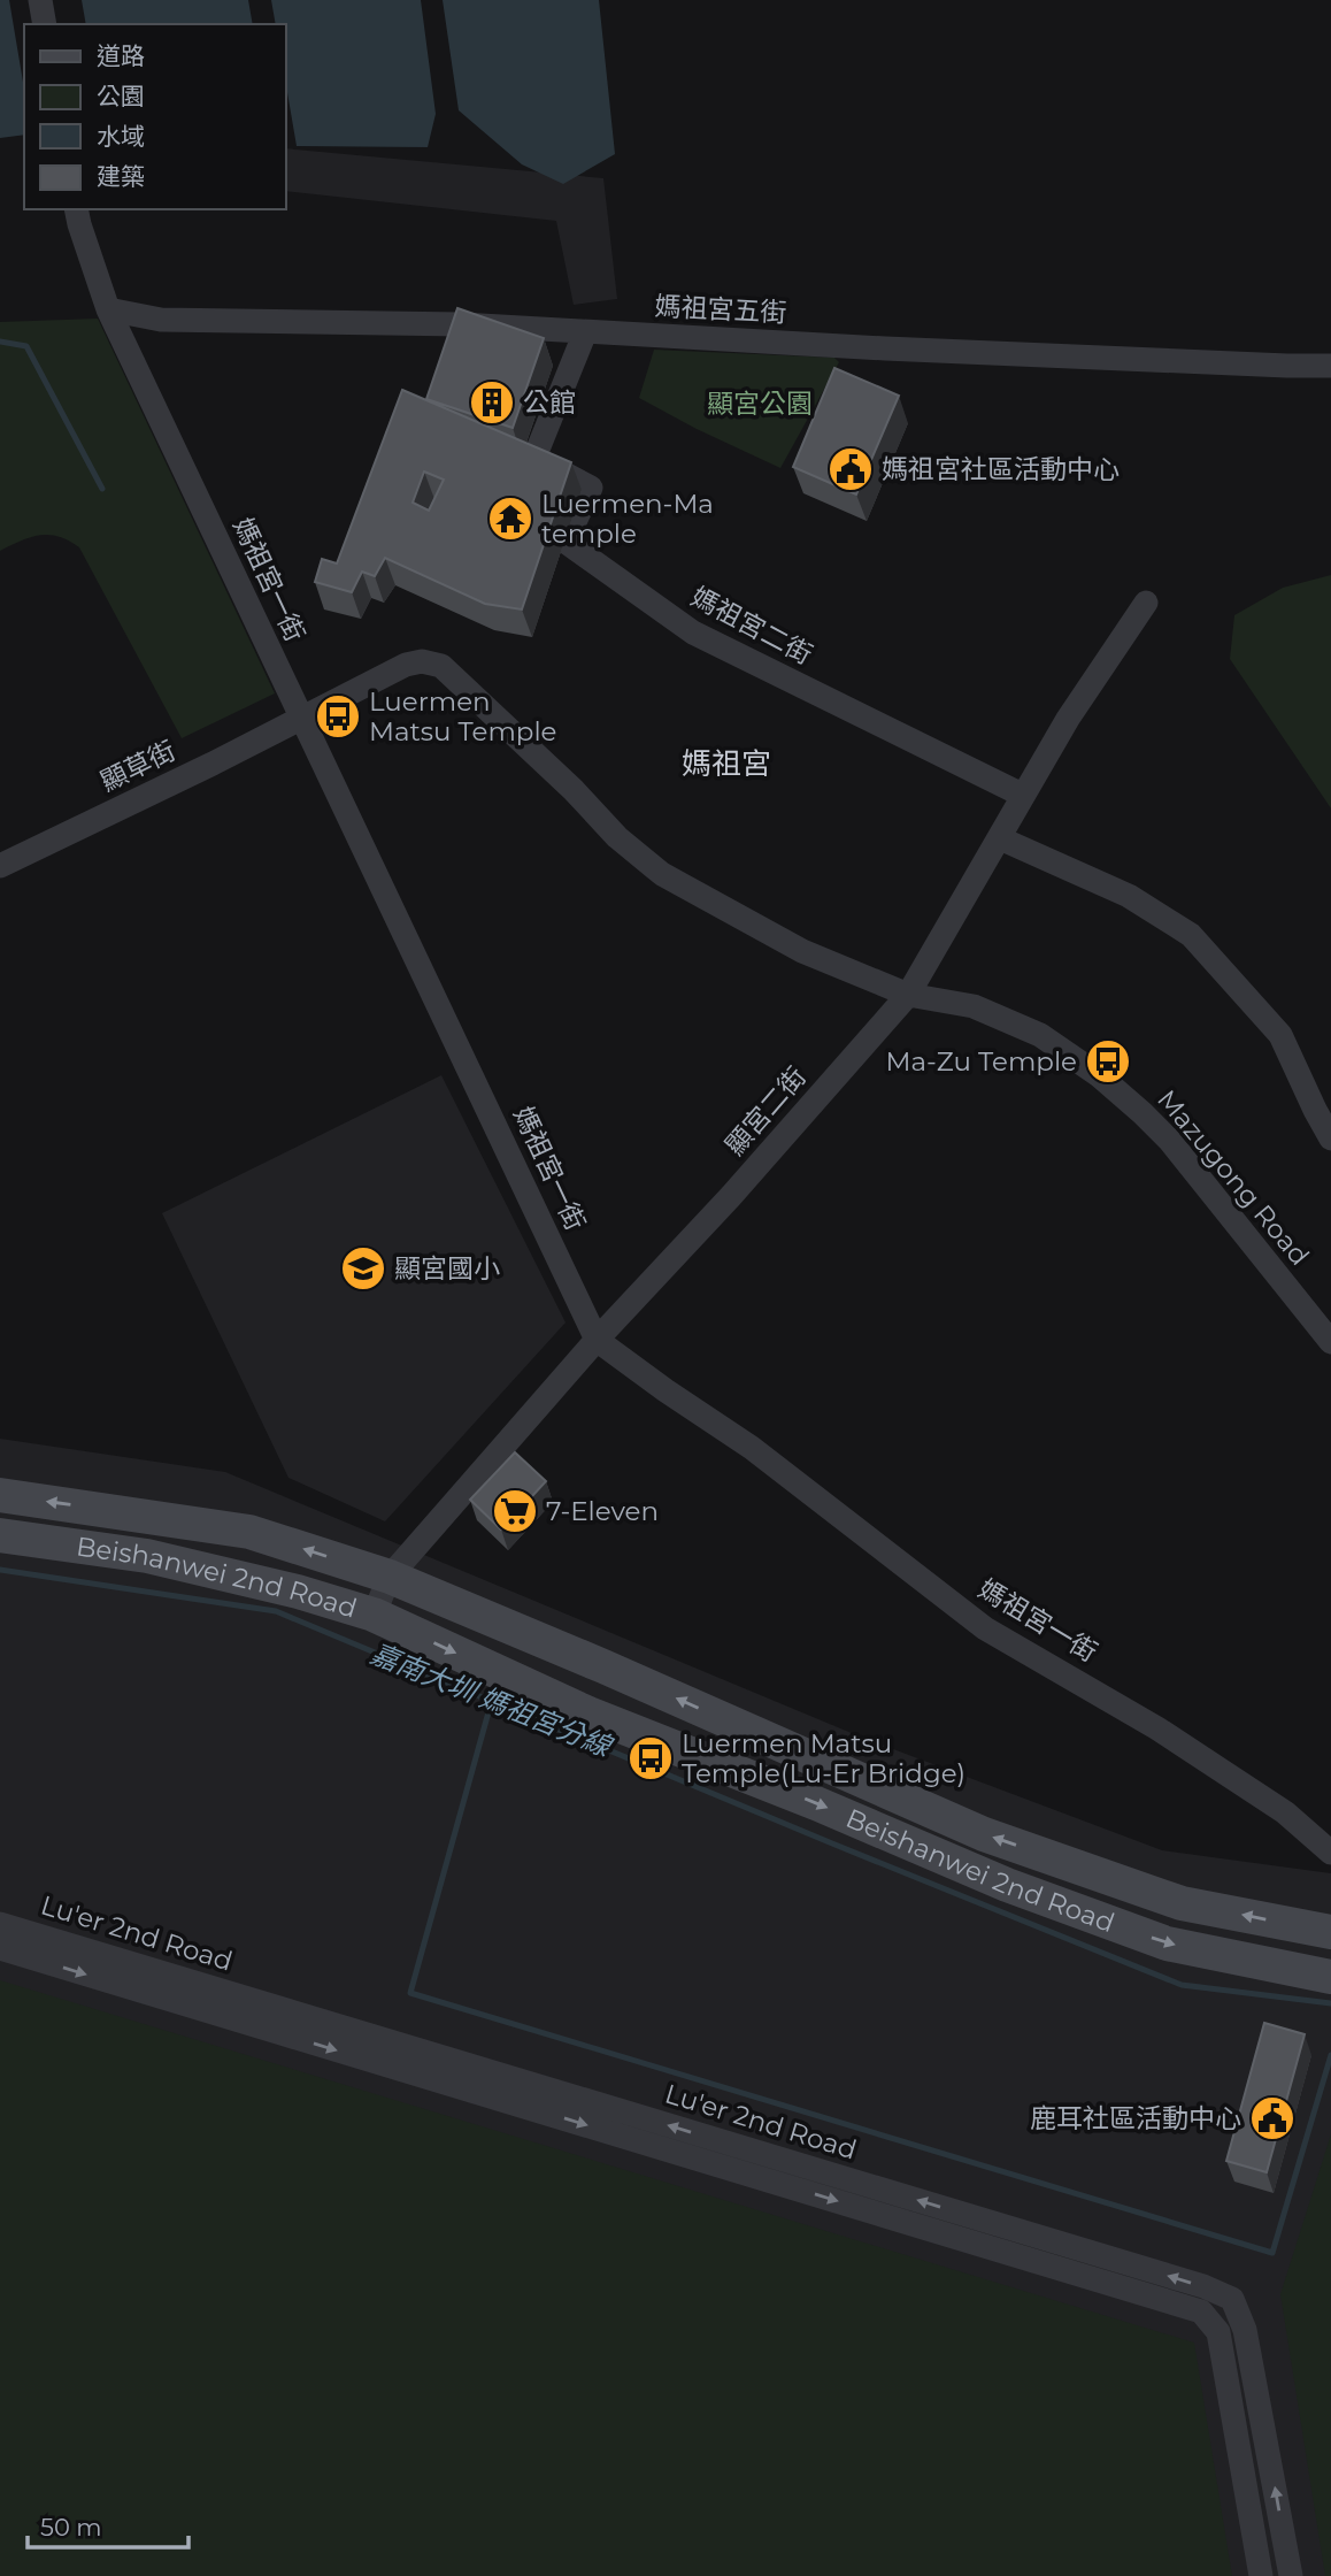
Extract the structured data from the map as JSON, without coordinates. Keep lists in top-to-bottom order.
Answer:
{
  "streets": {
    "street": [
      "媽祖宮五街",
      "媽祖宮一街",
      "媽祖宮二街",
      "顯草街",
      "顯宮二街",
      "Mazugong Road",
      "Beishanwei 2nd Road",
      "Lu'er 2nd Road"
    ]
  },
  "crossings": [
    ["媽祖宮五街", "媽祖宮一街"],
    ["媽祖宮五街", "媽祖宮二街"],
    ["媽祖宮一街", "顯草街"],
    ["媽祖宮一街", "顯宮二街"],
    ["媽祖宮一街", "Mazugong Road"],
    ["媽祖宮二街", "顯宮二街"],
    ["顯草街", "Mazugong Road"],
    ["顯宮二街", "Mazugong Road"],
    ["顯宮二街", "Beishanwei 2nd Road"]
  ],
  "districts": ["媽祖宮"],
  "water": ["嘉南大圳 媽祖宮分線"],
  "parks": ["顯宮公園"],
  "places": {
    "building": ["公館"],
    "public building": ["媽祖宮社區活動中心", "鹿耳社區活動中心"],
    "temple": ["Luermen-Ma temple"],
    "bus stop": ["Luermen Matsu Temple", "Ma-Zu Temple", "Luermen Matsu Temple(Lu-Er Bridge)"],
    "school or university": ["顯宮國小"],
    "supermarket": ["7-Eleven"]
  },
  "legend": [
    "道路",
    "公園",
    "水域",
    "建築"
  ],
  "scale_bar": "50 m"
}
